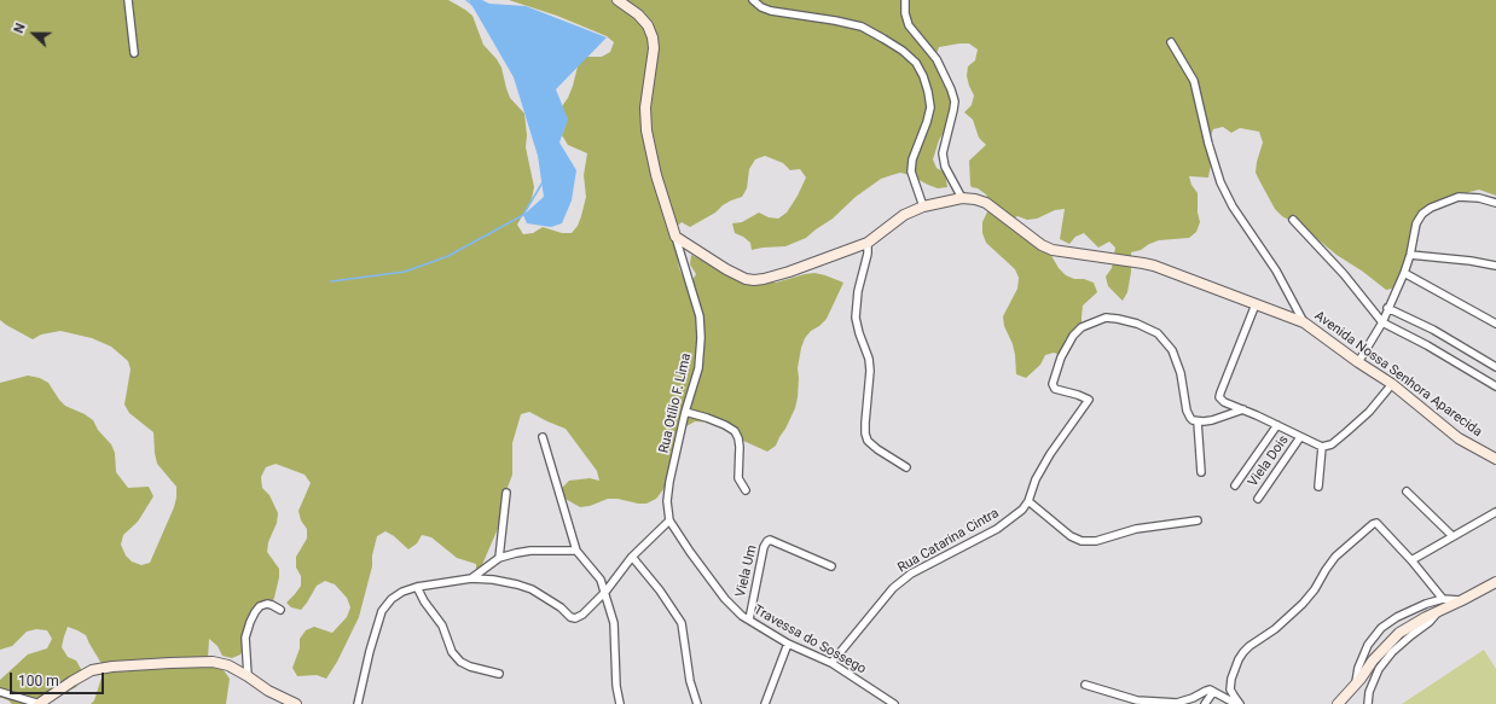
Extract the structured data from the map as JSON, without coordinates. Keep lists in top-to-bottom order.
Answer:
{
  "streets": {
    "street": [
      "Avenida Nossa Senhora Aparecida",
      "Rua Otílio F. Lima",
      "Viela Dois",
      "Rua Catarina Cintra",
      "Viela Um",
      "Travessa do Sossego"
    ]
  },
  "crossings": [
    ["Rua Otílio F. Lima", "Travessa do Sossego"],
    ["Rua Catarina Cintra", "Travessa do Sossego"],
    ["Viela Um", "Travessa do Sossego"]
  ],
  "scale_bar": "100 m",
  "north": "left"
}
